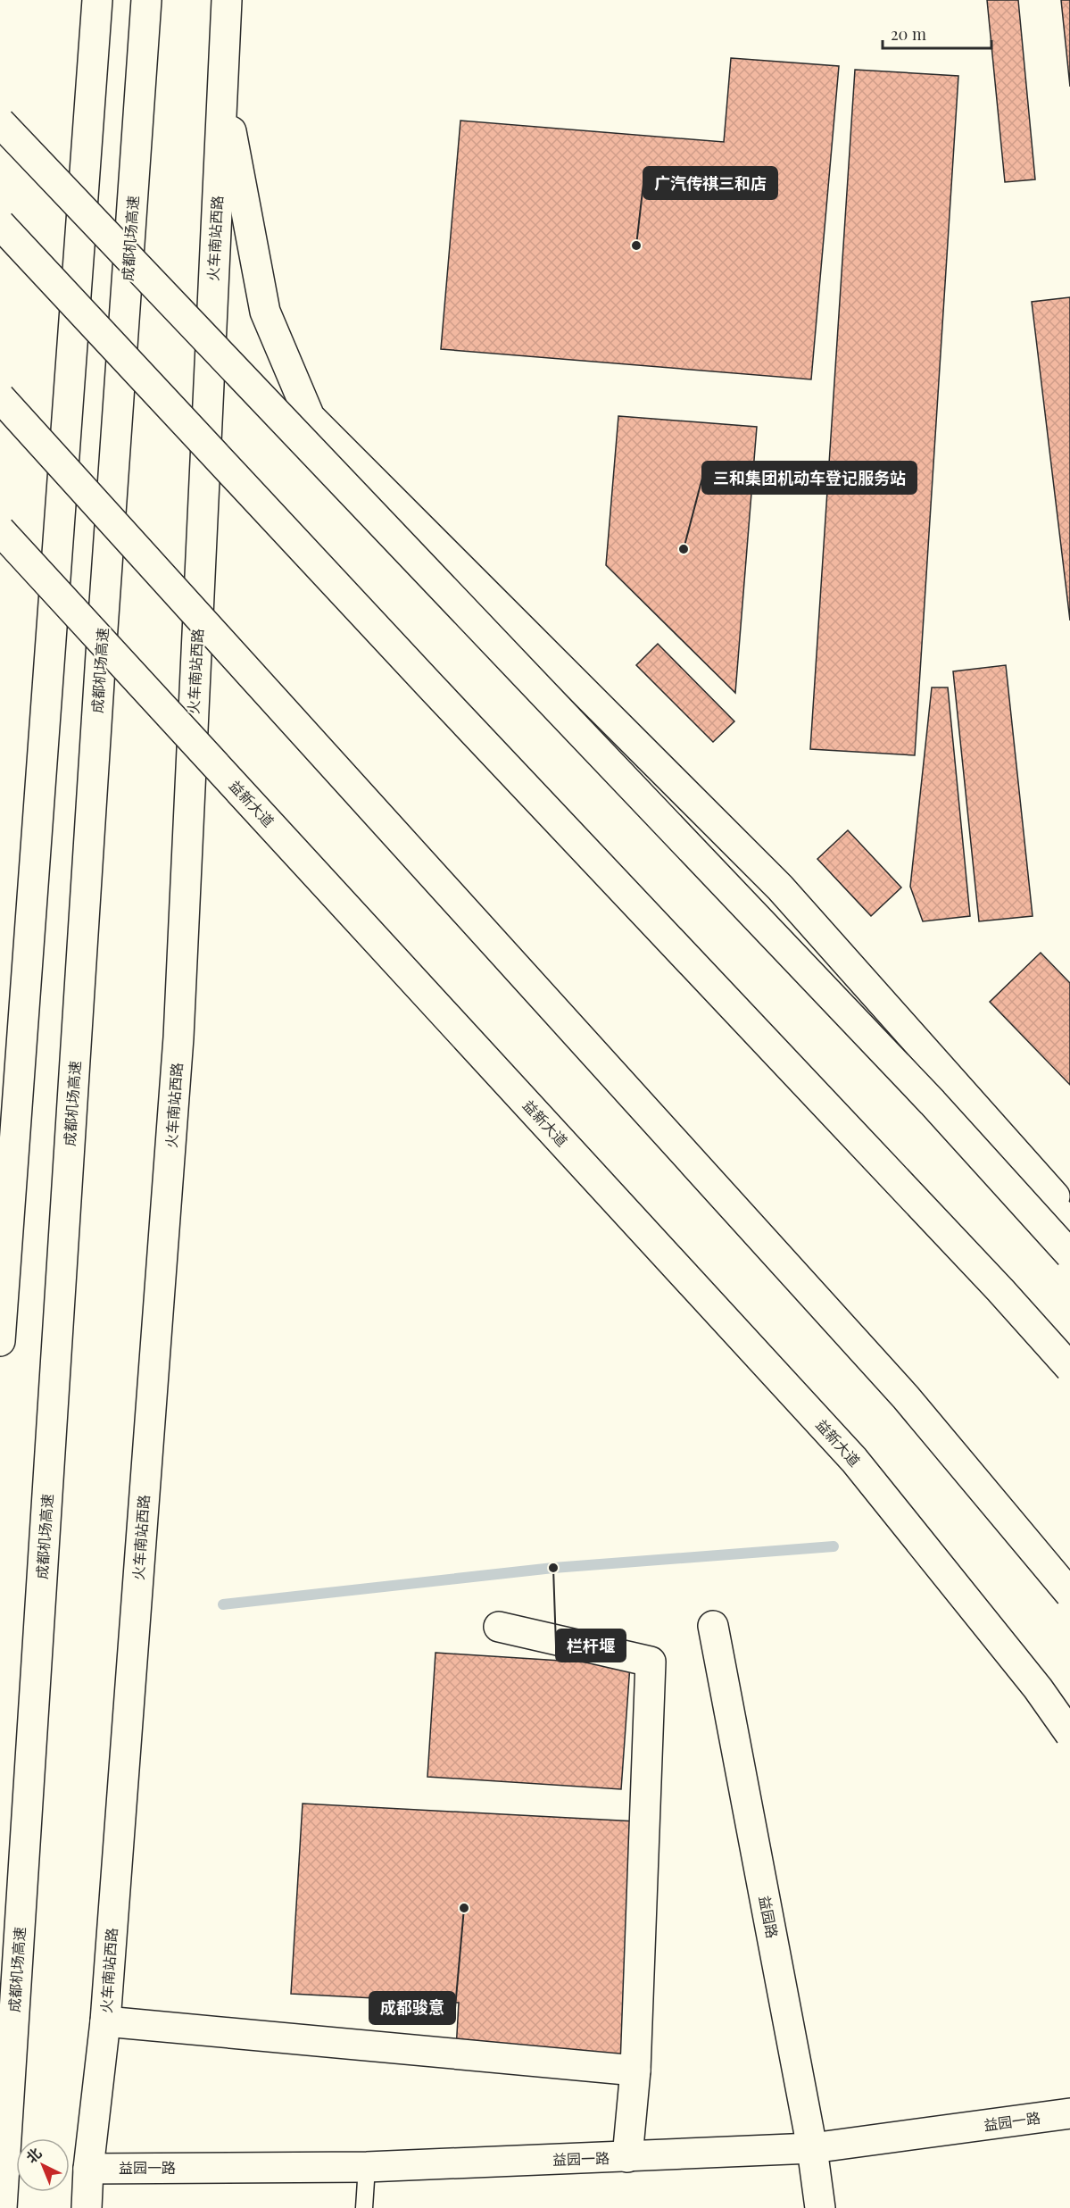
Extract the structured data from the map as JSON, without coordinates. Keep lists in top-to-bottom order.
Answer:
{
  "streets": {
    "main road": [
      "成都机场高速",
      "火车南站西路",
      "益新大道",
      "益园路",
      "益园一路"
    ]
  },
  "crossings": [
    ["火车南站西路", "益园一路"],
    ["益园路", "益园一路"]
  ],
  "places": [
    "广汽传祺三和店",
    "三和集团机动车登记服务站",
    "栏杆堰",
    "成都骏意"
  ],
  "scale_bar": "20 m",
  "north": "top left"
}
